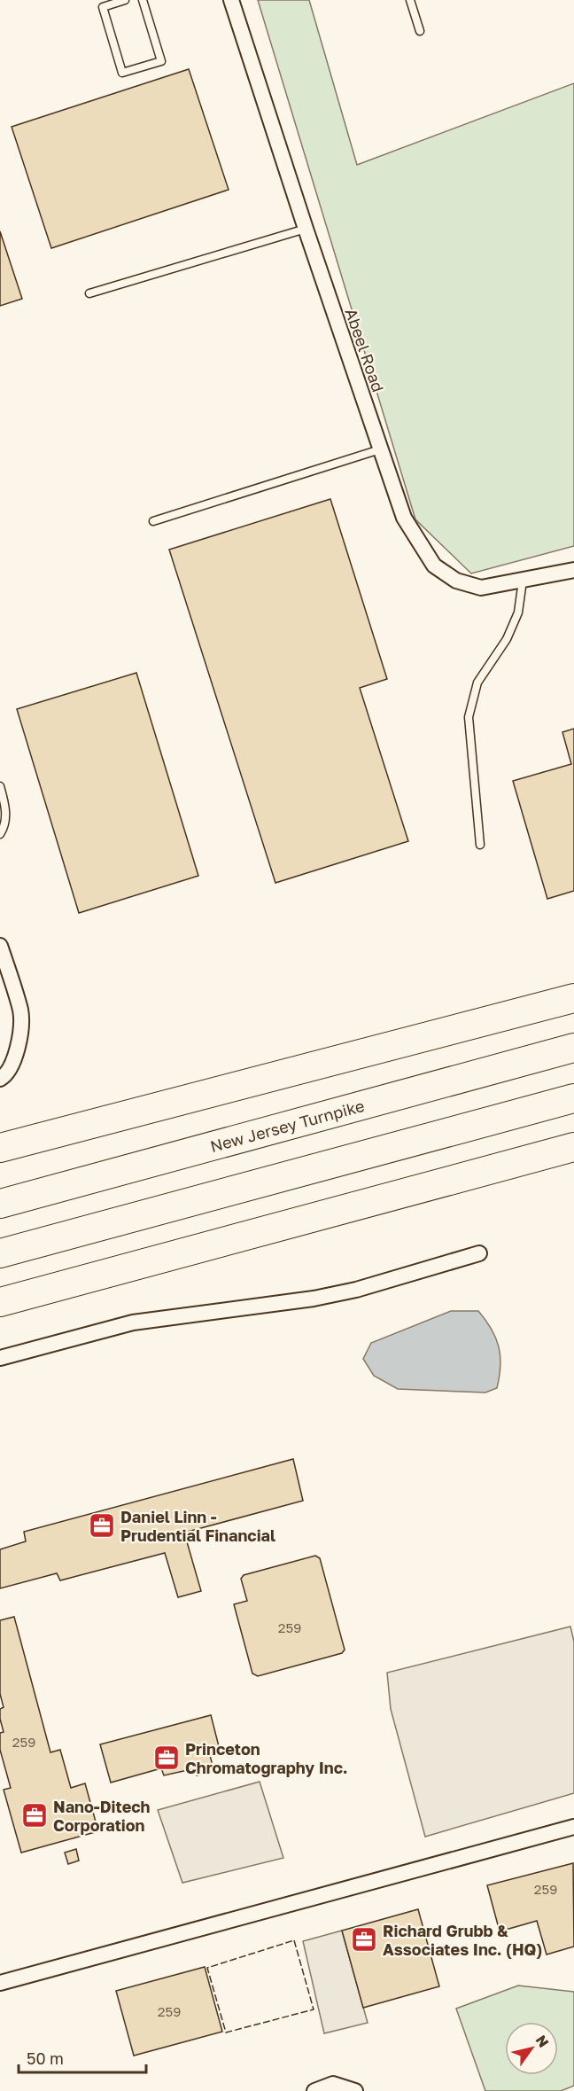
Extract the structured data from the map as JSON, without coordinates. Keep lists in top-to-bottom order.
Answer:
{
  "streets": {
    "highway": ["New Jersey Turnpike"],
    "street": ["Abeel Road"]
  },
  "places": {
    "office": [
      "Daniel Linn - Prudential Financial",
      "Princeton Chromatography Inc.",
      "Nano-Ditech Corporation",
      "Richard Grubb & Associates Inc. (HQ)"
    ]
  },
  "house_numbers": [
    "259",
    "259",
    "259",
    "259"
  ],
  "scale_bar": "50 m",
  "north": "top right"
}
